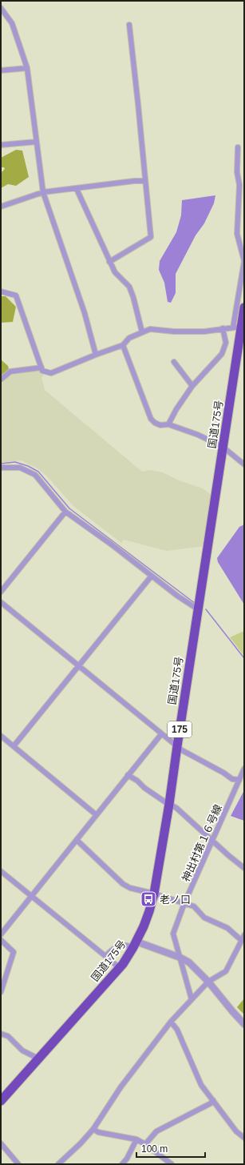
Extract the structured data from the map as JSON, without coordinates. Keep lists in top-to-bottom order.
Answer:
{
  "streets": {
    "highway": ["国道175号", "175"],
    "street": ["神出村第１６号線"]
  },
  "places": {
    "bus stop": ["老ノ口"]
  },
  "scale_bar": "100 m"
}
